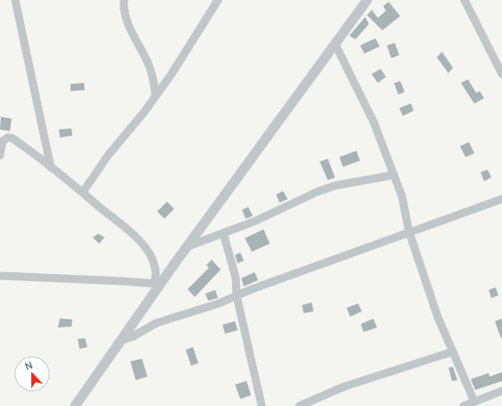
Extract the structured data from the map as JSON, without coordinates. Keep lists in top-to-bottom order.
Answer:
{
  "north": "top"
}
